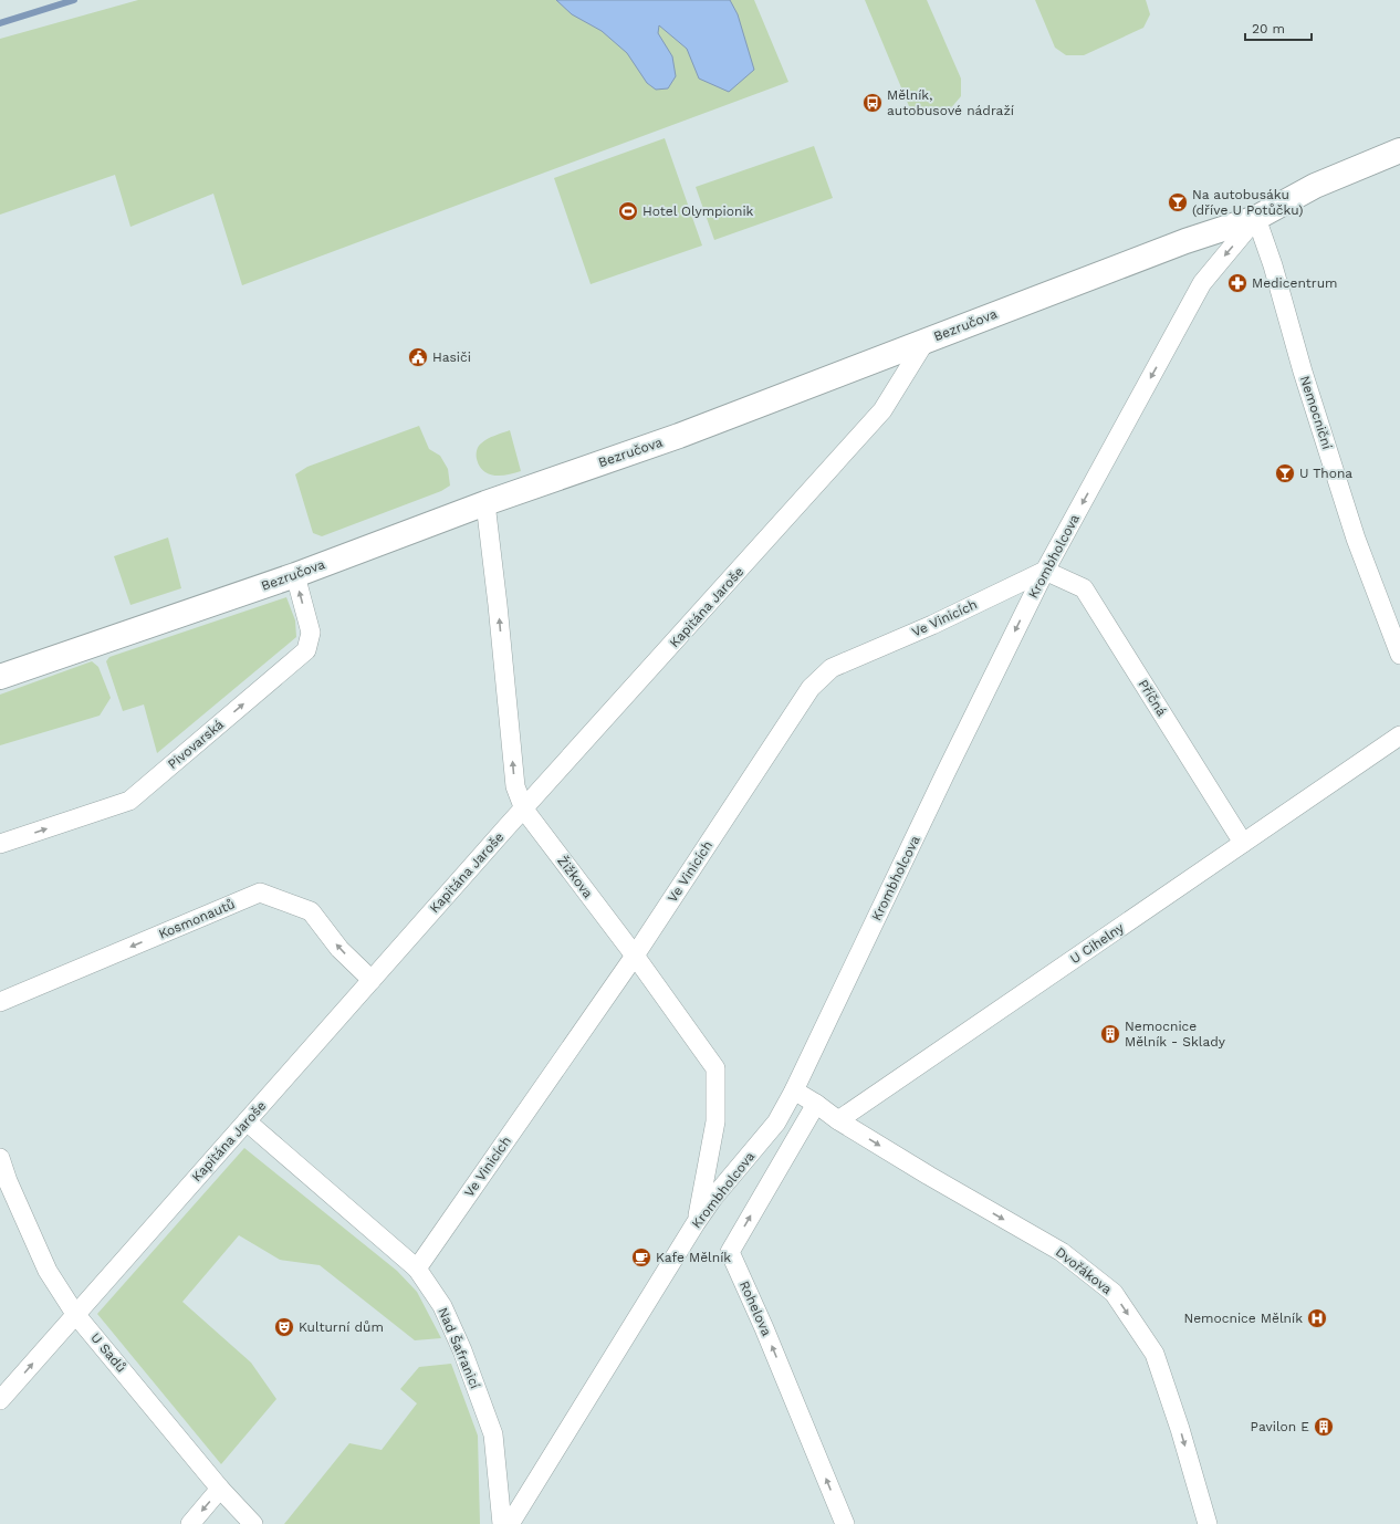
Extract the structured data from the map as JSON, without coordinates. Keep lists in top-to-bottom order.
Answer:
{
  "streets": {
    "street": [
      "Bezručova",
      "Nemocniční",
      "Krombholcova",
      "Kapitána Jaroše",
      "Ve Vinicích",
      "Příčná",
      "Pivovarská",
      "Žižkova",
      "Kosmonautů",
      "U Cihelny",
      "Dvořákova",
      "Rohelova",
      "Nad Šafranicí",
      "U Sadů"
    ]
  },
  "crossings": [
    ["Bezručova", "Nemocniční"],
    ["Bezručova", "Krombholcova"],
    ["Bezručova", "Kapitána Jaroše"],
    ["Bezručova", "Pivovarská"],
    ["Bezručova", "Žižkova"],
    ["Nemocniční", "Krombholcova"],
    ["Krombholcova", "Ve Vinicích"],
    ["Krombholcova", "Příčná"],
    ["Krombholcova", "Žižkova"],
    ["Kapitána Jaroše", "Žižkova"],
    ["Kapitána Jaroše", "Kosmonautů"],
    ["Kapitána Jaroše", "Nad Šafranicí"],
    ["Kapitána Jaroše", "U Sadů"],
    ["Ve Vinicích", "Příčná"],
    ["Ve Vinicích", "Žižkova"],
    ["Ve Vinicích", "Nad Šafranicí"],
    ["Příčná", "U Cihelny"],
    ["U Cihelny", "Dvořákova"]
  ],
  "one_way": [
    "Krombholcova",
    "Pivovarská",
    "Žižkova",
    "Kosmonautů",
    "Dvořákova",
    "Rohelova"
  ],
  "places": {
    "bus stop": ["Mělník, autobusové nádraží"],
    "bar": ["Na autobusáku (dříve U Potůčku)", "U Thona"],
    "sports": ["Hotel Olympionik"],
    "pharmacy": ["Medicentrum"],
    "public building": ["Hasiči"],
    "building": ["Nemocnice Mělník - Sklady", "Pavilon E"],
    "cafe": ["Kafe Mělník"],
    "hospital": ["Nemocnice Mělník"],
    "theatre": ["Kulturní dům"]
  },
  "scale_bar": "20 m"
}
